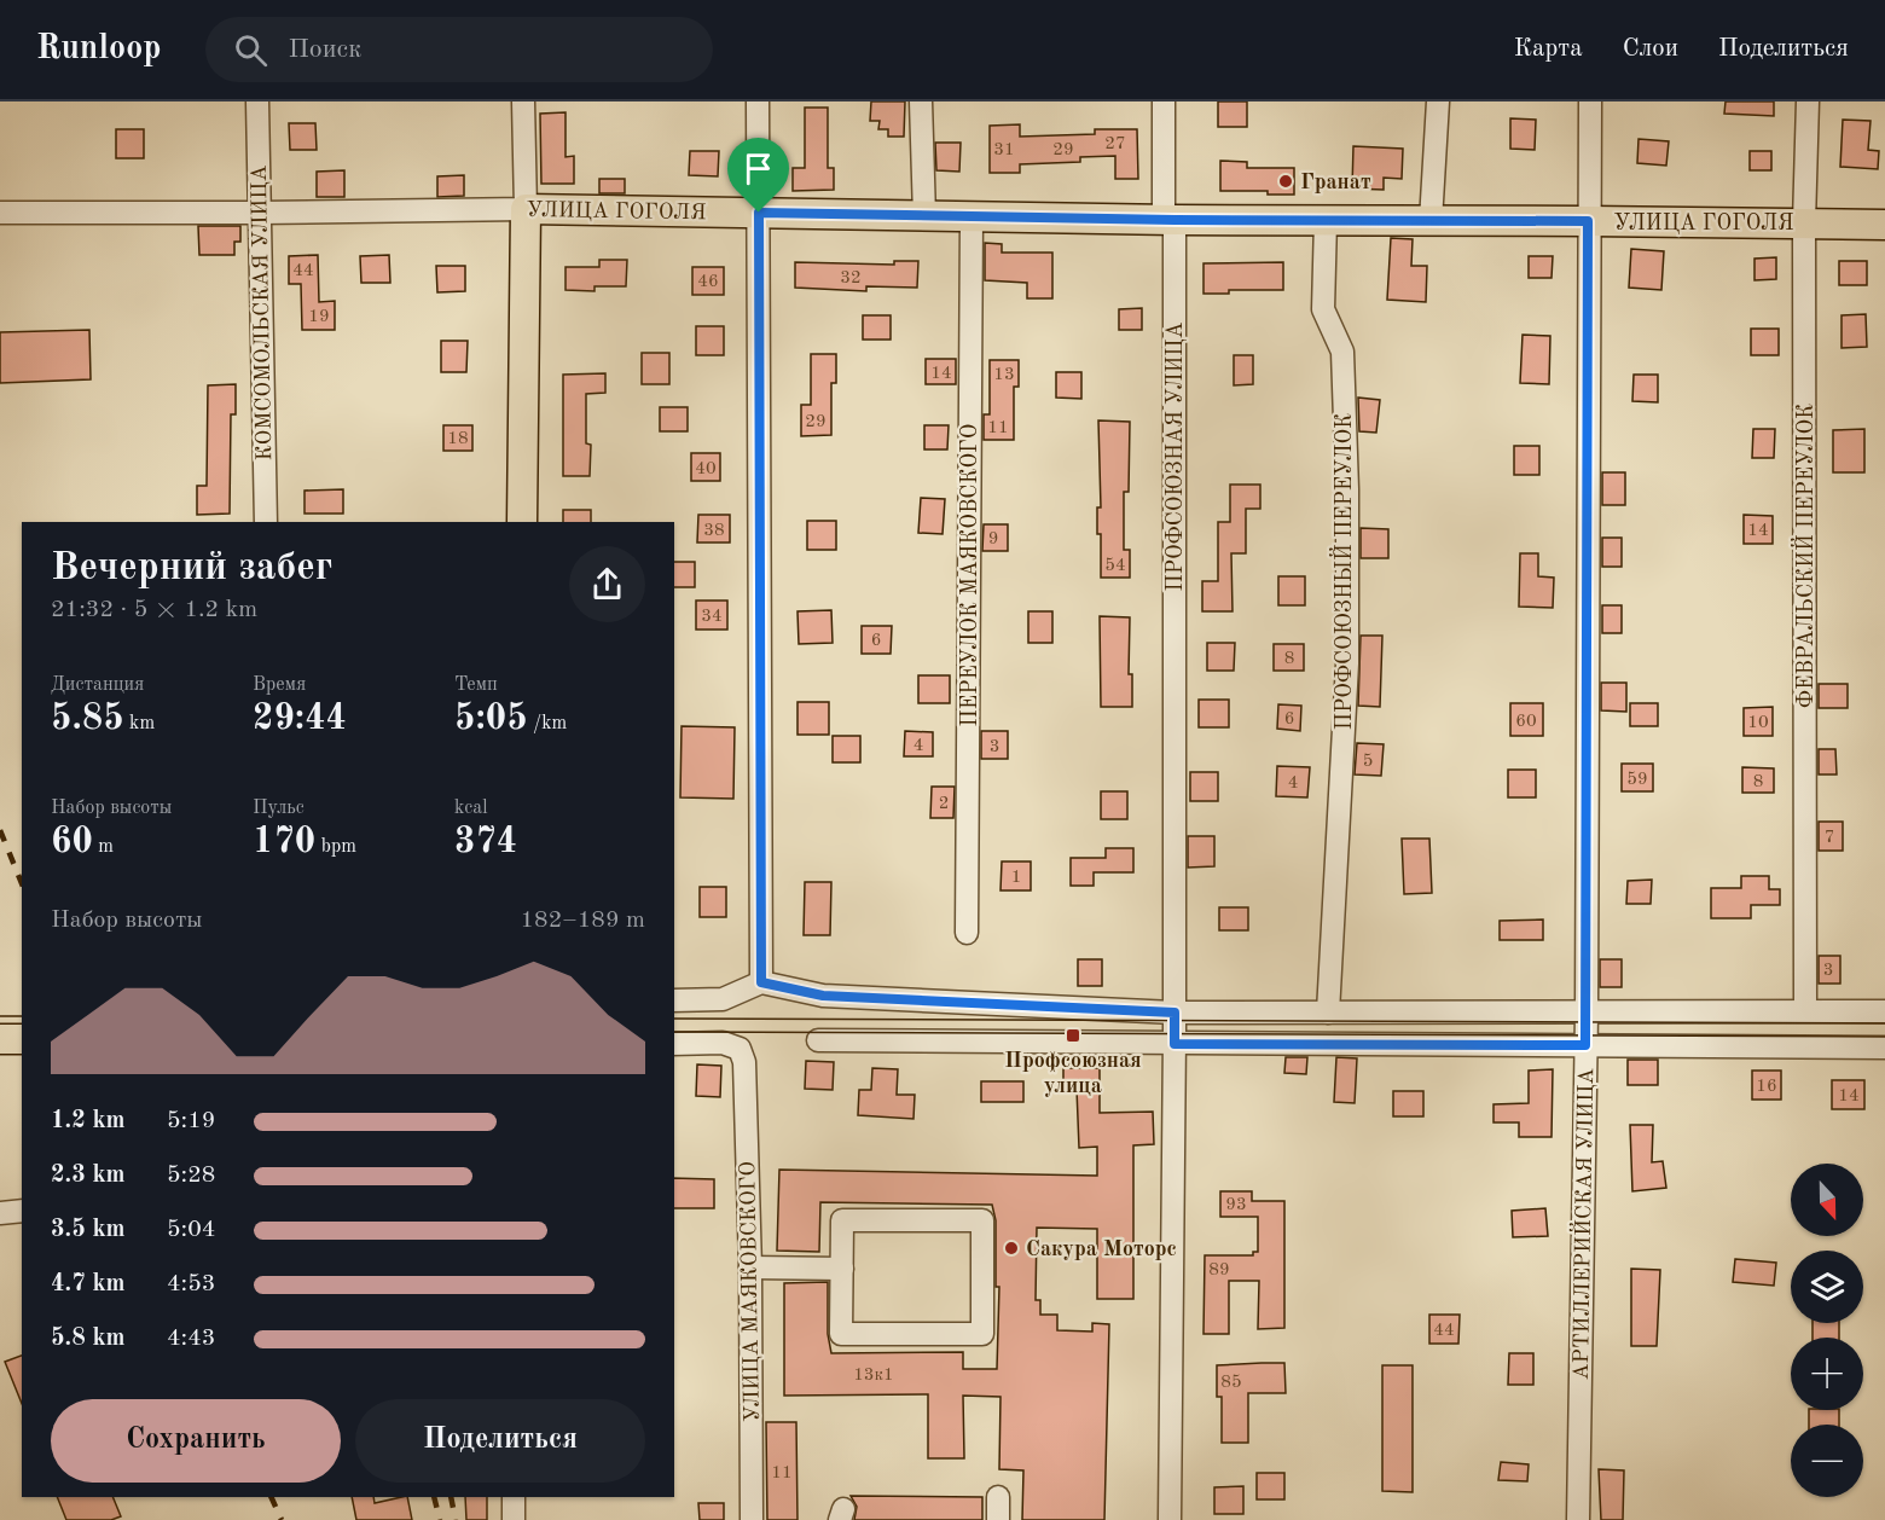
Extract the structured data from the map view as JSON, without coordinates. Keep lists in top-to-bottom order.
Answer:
{
  "streets": {
    "main road": ["УЛИЦА ГОГОЛЯ"],
    "street": [
      "КОМСОМОЛЬСКАЯ УЛИЦА",
      "ПРОФСОЮЗНАЯ УЛИЦА",
      "ФЕВРАЛЬСКИЙ ПЕРЕУЛОК",
      "ПРОФСОЮЗНЫЙ ПЕРЕУЛОК",
      "ПЕРЕУЛОК МАЯКОВСКОГО",
      "АРТИЛЛЕРИЙСКАЯ УЛИЦА",
      "УЛИЦА МАЯКОВСКОГО"
    ]
  },
  "crossings": [
    ["УЛИЦА ГОГОЛЯ", "КОМСОМОЛЬСКАЯ УЛИЦА"],
    ["УЛИЦА ГОГОЛЯ", "ПРОФСОЮЗНАЯ УЛИЦА"],
    ["УЛИЦА ГОГОЛЯ", "ФЕВРАЛЬСКИЙ ПЕРЕУЛОК"],
    ["УЛИЦА ГОГОЛЯ", "ПРОФСОЮЗНЫЙ ПЕРЕУЛОК"],
    ["УЛИЦА ГОГОЛЯ", "ПЕРЕУЛОК МАЯКОВСКОГО"],
    ["УЛИЦА ГОГОЛЯ", "АРТИЛЛЕРИЙСКАЯ УЛИЦА"]
  ],
  "places": {
    "other": ["Гранат", "Сакура Моторс"],
    "transit": ["Профсоюзная улица"]
  },
  "house_numbers": [
    "27",
    "31",
    "29",
    "44",
    "32",
    "46",
    "19",
    "14",
    "13",
    "29",
    "11",
    "18",
    "40",
    "38",
    "14",
    "9",
    "54",
    "34",
    "6",
    "8",
    "6",
    "60",
    "10",
    "4",
    "3",
    "5",
    "59",
    "8",
    "4",
    "2",
    "7",
    "1",
    "3",
    "16",
    "14",
    "93",
    "89",
    "44",
    "13к1",
    "85",
    "11"
  ],
  "north": "bottom",
  "page": {
    "header": "Runloop",
    "search": "Поиск",
    "nav": ["Карта", "Слои", "Поделиться"],
    "heading": ["Вечерний забег", "21:32 · 5 × 1.2 km"],
    "stats": [
      ["Дистанция", "5.85 km"],
      ["Время", "29:44"],
      ["Темп", "5:05 /km"],
      ["Набор высоты", "60 m"],
      ["Пульс", "170 bpm"],
      ["kcal", "374"]
    ],
    "chart": ["Набор высоты", "182–189 m"],
    "list": [
      {
        "name": "1.2 km",
        "note": "5:19"
      },
      {
        "name": "2.3 km",
        "note": "5:28"
      },
      {
        "name": "3.5 km",
        "note": "5:04"
      },
      {
        "name": "4.7 km",
        "note": "4:53"
      },
      {
        "name": "5.8 km",
        "note": "4:43"
      }
    ],
    "map_buttons": ["+", "−"],
    "buttons": ["Сохранить", "Поделиться"]
  }
}
